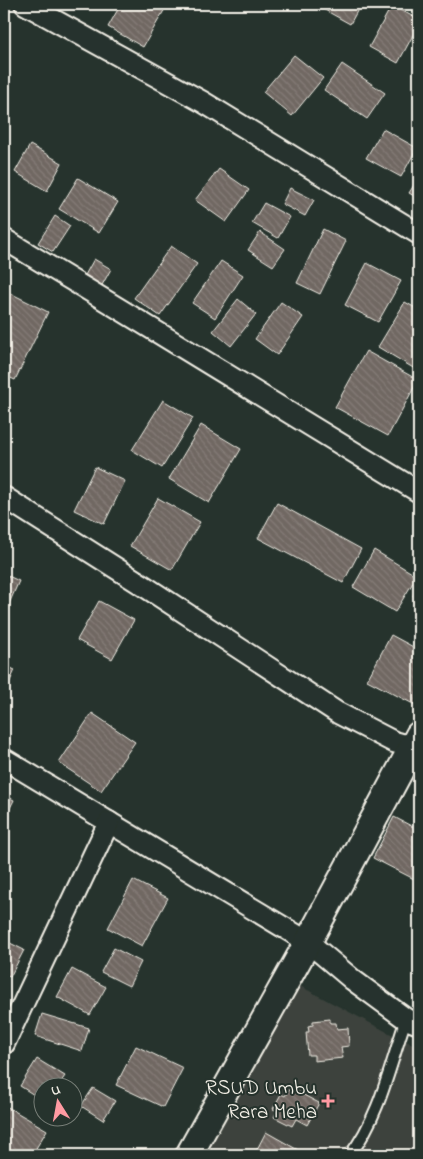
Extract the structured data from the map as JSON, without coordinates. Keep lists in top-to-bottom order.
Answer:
{
  "places": {
    "health": ["RSUD Umbu Rara Meha"]
  },
  "north": "top"
}
